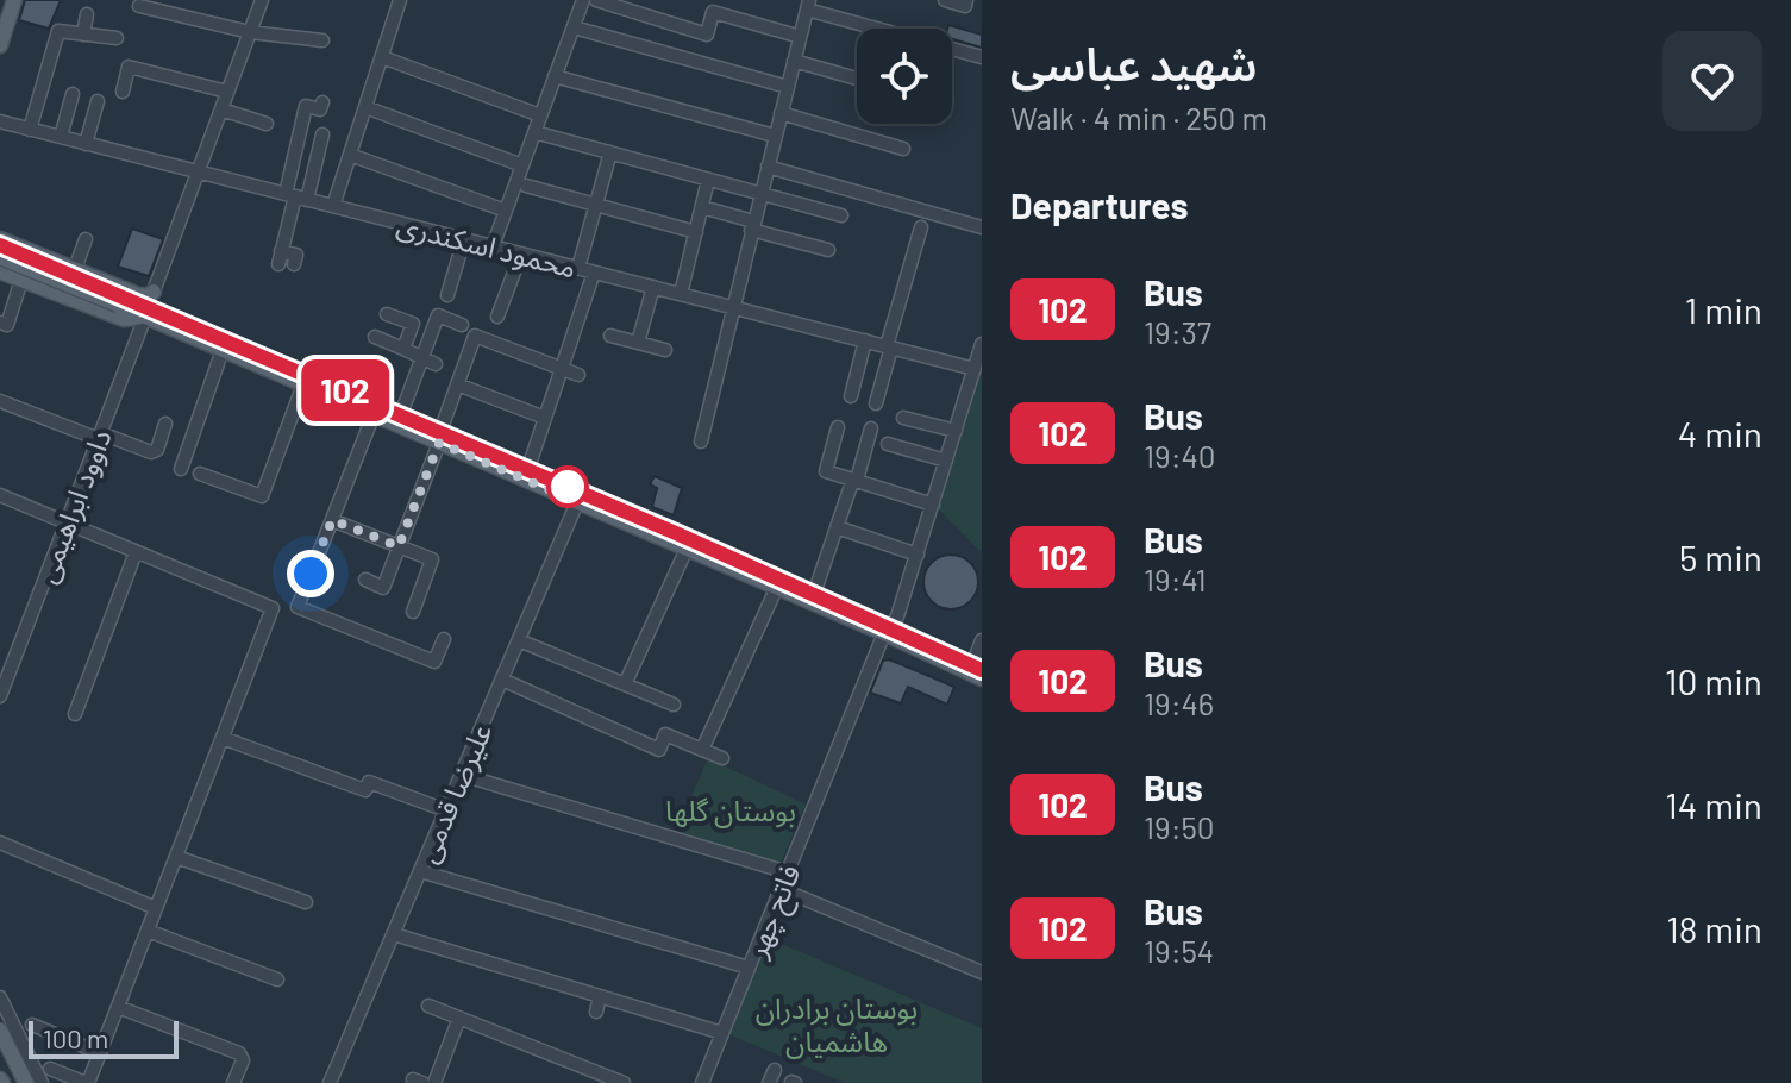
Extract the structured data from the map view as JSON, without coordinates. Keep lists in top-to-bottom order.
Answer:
{
  "streets": {
    "street": [
      "محمود اسکندری",
      "داوود ابراهیمی",
      "علیرضا قدمی",
      "فاتح چهر"
    ]
  },
  "crossings": [
    ["محمود اسکندری", "فاتح چهر"]
  ],
  "parks": ["بوستان گلها", "بوستان برادران هاشمیان"],
  "lines": ["bus line 102"],
  "scale_bar": "100 m",
  "page": {
    "on_map": "102",
    "heading": [
      ["شهید عباسی", "Walk · 4 min · 250 m"],
      "Departures"
    ],
    "list": [
      {
        "mark": "102",
        "name": "Bus",
        "note": "19:37",
        "value": "1 min"
      },
      {
        "mark": "102",
        "name": "Bus",
        "note": "19:40",
        "value": "4 min"
      },
      {
        "mark": "102",
        "name": "Bus",
        "note": "19:41",
        "value": "5 min"
      },
      {
        "mark": "102",
        "name": "Bus",
        "note": "19:46",
        "value": "10 min"
      },
      {
        "mark": "102",
        "name": "Bus",
        "note": "19:50",
        "value": "14 min"
      },
      {
        "mark": "102",
        "name": "Bus",
        "note": "19:54",
        "value": "18 min"
      }
    ],
    "scale": "100 m"
  }
}
